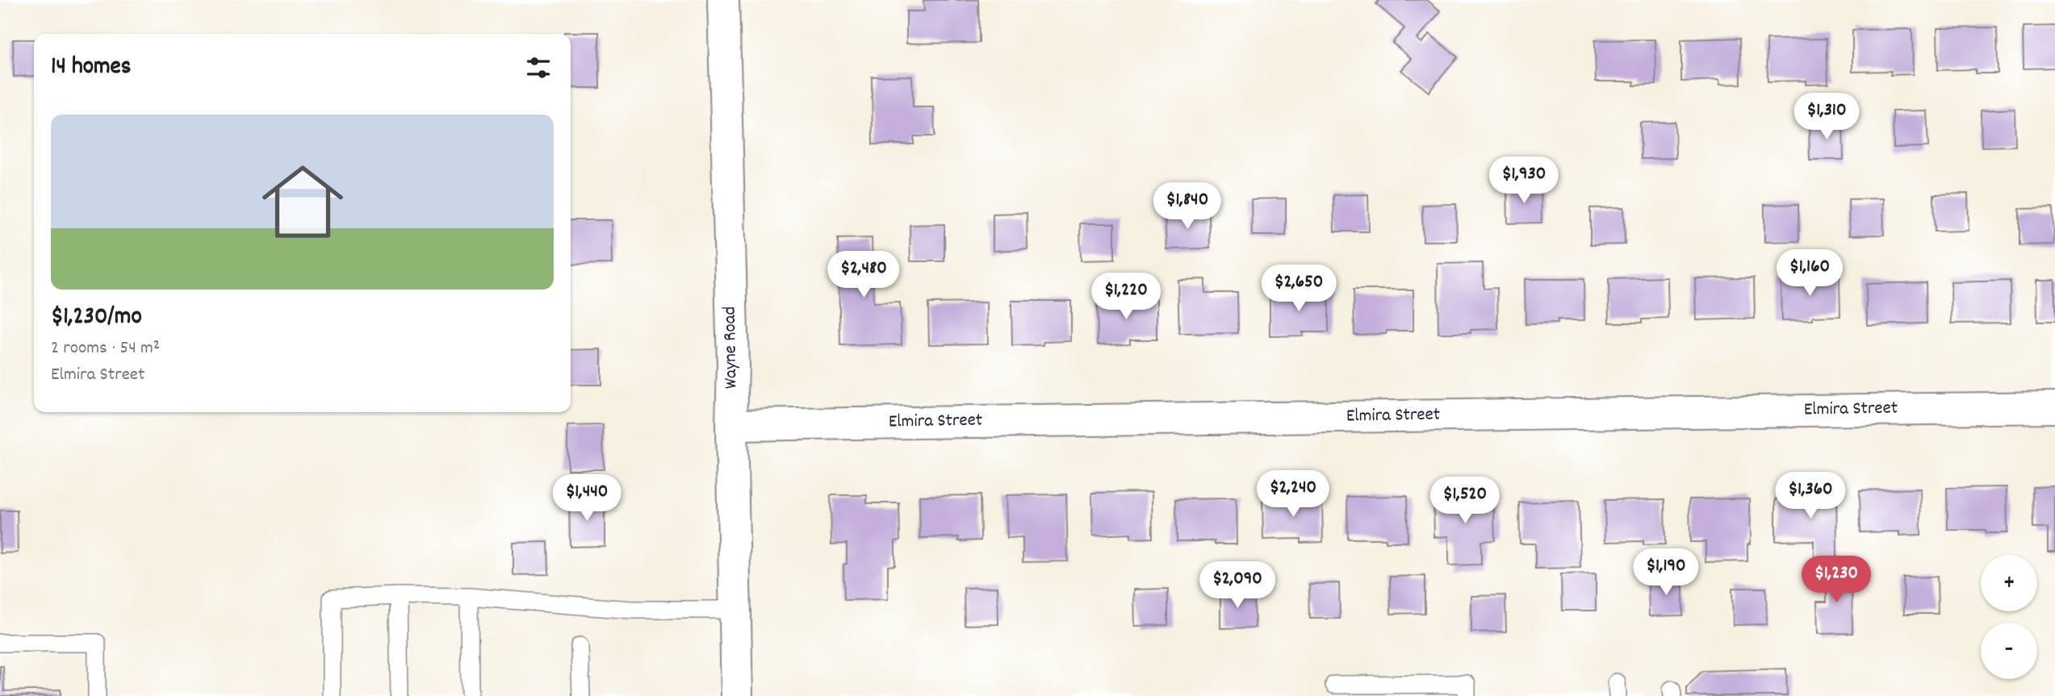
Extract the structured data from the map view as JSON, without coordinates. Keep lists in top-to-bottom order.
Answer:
{
  "streets": {
    "street": ["Wayne Road", "Elmira Street"]
  },
  "crossings": [
    ["Wayne Road", "Elmira Street"]
  ],
  "page": {
    "heading": "14 homes",
    "price": [
      "$1,310",
      "$1,930",
      "$1,840",
      "$1,160",
      "$2,480",
      "$2,650",
      "$1,220",
      "$2,240",
      "$1,360",
      "$1,440",
      "$1,520",
      "$1,190",
      "$1,230",
      "$2,090"
    ],
    "list": [
      {
        "name": "$1,230/mo",
        "note": "2 rooms · 54 m² · Elmira Street"
      }
    ],
    "map_buttons": ["+", "−"]
  }
}
